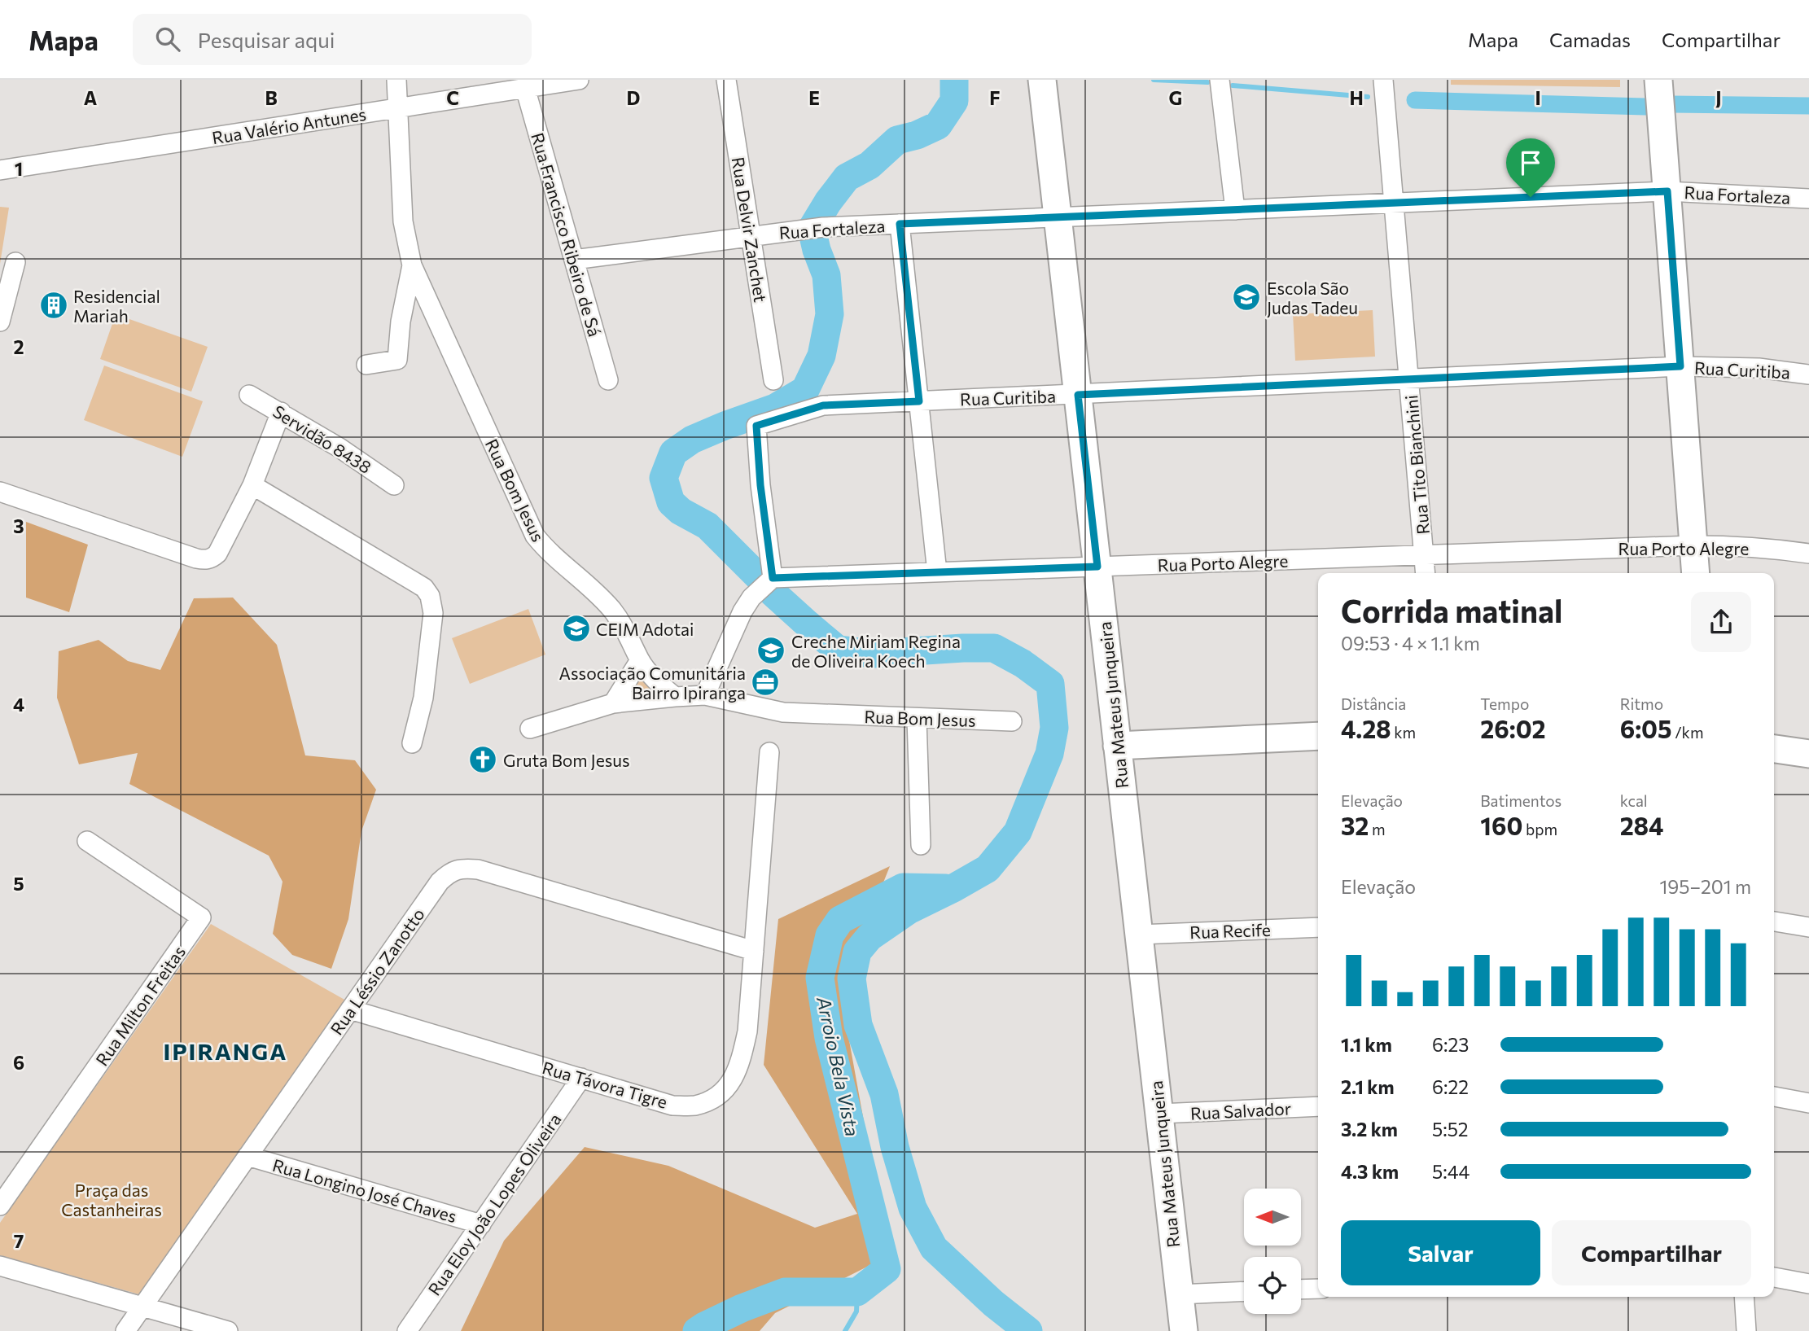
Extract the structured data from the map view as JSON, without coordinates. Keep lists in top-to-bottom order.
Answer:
{
  "streets": {
    "main road": ["Rua Mateus Junqueira"],
    "street": [
      "Rua Valério Antunes",
      "Rua Fortaleza",
      "Rua Delvir Zanchet",
      "Rua Francisco Ribeiro de Sá",
      "Rua Curitiba",
      "Servidão 8438",
      "Rua Tito Bianchini",
      "Rua Bom Jesus",
      "Rua Porto Alegre",
      "Rua Recife",
      "Rua Léssio Zanotto",
      "Rua Milton Freitas",
      "Rua Távora Tigre",
      "Rua Salvador",
      "Rua Longino José Chaves",
      "Rua Eloy João Lopes Oliveira"
    ]
  },
  "crossings": [
    ["Rua Valério Antunes", "Rua Francisco Ribeiro de Sá"],
    ["Rua Valério Antunes", "Rua Bom Jesus"],
    ["Rua Fortaleza", "Rua Delvir Zanchet"],
    ["Rua Fortaleza", "Rua Francisco Ribeiro de Sá"],
    ["Rua Fortaleza", "Rua Tito Bianchini"],
    ["Rua Fortaleza", "Rua Mateus Junqueira"],
    ["Rua Curitiba", "Rua Tito Bianchini"],
    ["Rua Curitiba", "Rua Porto Alegre"],
    ["Rua Curitiba", "Rua Mateus Junqueira"],
    ["Rua Tito Bianchini", "Rua Porto Alegre"],
    ["Rua Porto Alegre", "Rua Mateus Junqueira"],
    ["Rua Mateus Junqueira", "Rua Recife"],
    ["Rua Mateus Junqueira", "Rua Salvador"],
    ["Rua Léssio Zanotto", "Rua Távora Tigre"],
    ["Rua Léssio Zanotto", "Rua Longino José Chaves"],
    ["Rua Távora Tigre", "Rua Eloy João Lopes Oliveira"],
    ["Rua Longino José Chaves", "Rua Eloy João Lopes Oliveira"]
  ],
  "districts": ["IPIRANGA"],
  "water": ["Arroio Bela Vista"],
  "parks": ["Praça das Castanheiras"],
  "places": {
    "school or university": ["Escola São Judas Tadeu", "CEIM Adotai", "Creche Miriam Regina de Oliveira Koech"],
    "building": ["Residencial Mariah"],
    "office": ["Associação Comunitária Bairro Ipiranga"],
    "church": ["Gruta Bom Jesus"]
  },
  "north": "left",
  "page": {
    "header": "Mapa",
    "search": "Pesquisar aqui",
    "nav": ["Mapa", "Camadas", "Compartilhar"],
    "heading": ["Corrida matinal", "09:53 · 4 × 1.1 km"],
    "stats": [
      ["Distância", "4.28 km"],
      ["Tempo", "26:02"],
      ["Ritmo", "6:05 /km"],
      ["Elevação", "32 m"],
      ["Batimentos", "160 bpm"],
      ["kcal", "284"]
    ],
    "chart": ["Elevação", "195–201 m"],
    "list": [
      {
        "name": "1.1 km",
        "note": "6:23"
      },
      {
        "name": "2.1 km",
        "note": "6:22"
      },
      {
        "name": "3.2 km",
        "note": "5:52"
      },
      {
        "name": "4.3 km",
        "note": "5:44"
      }
    ],
    "buttons": ["Salvar", "Compartilhar"]
  },
  "grid": {
    "columns": [
      "A",
      "B",
      "C",
      "D",
      "E",
      "F",
      "G",
      "H",
      "I",
      "J"
    ],
    "rows": [
      "1",
      "2",
      "3",
      "4",
      "5",
      "6",
      "7"
    ]
  }
}
